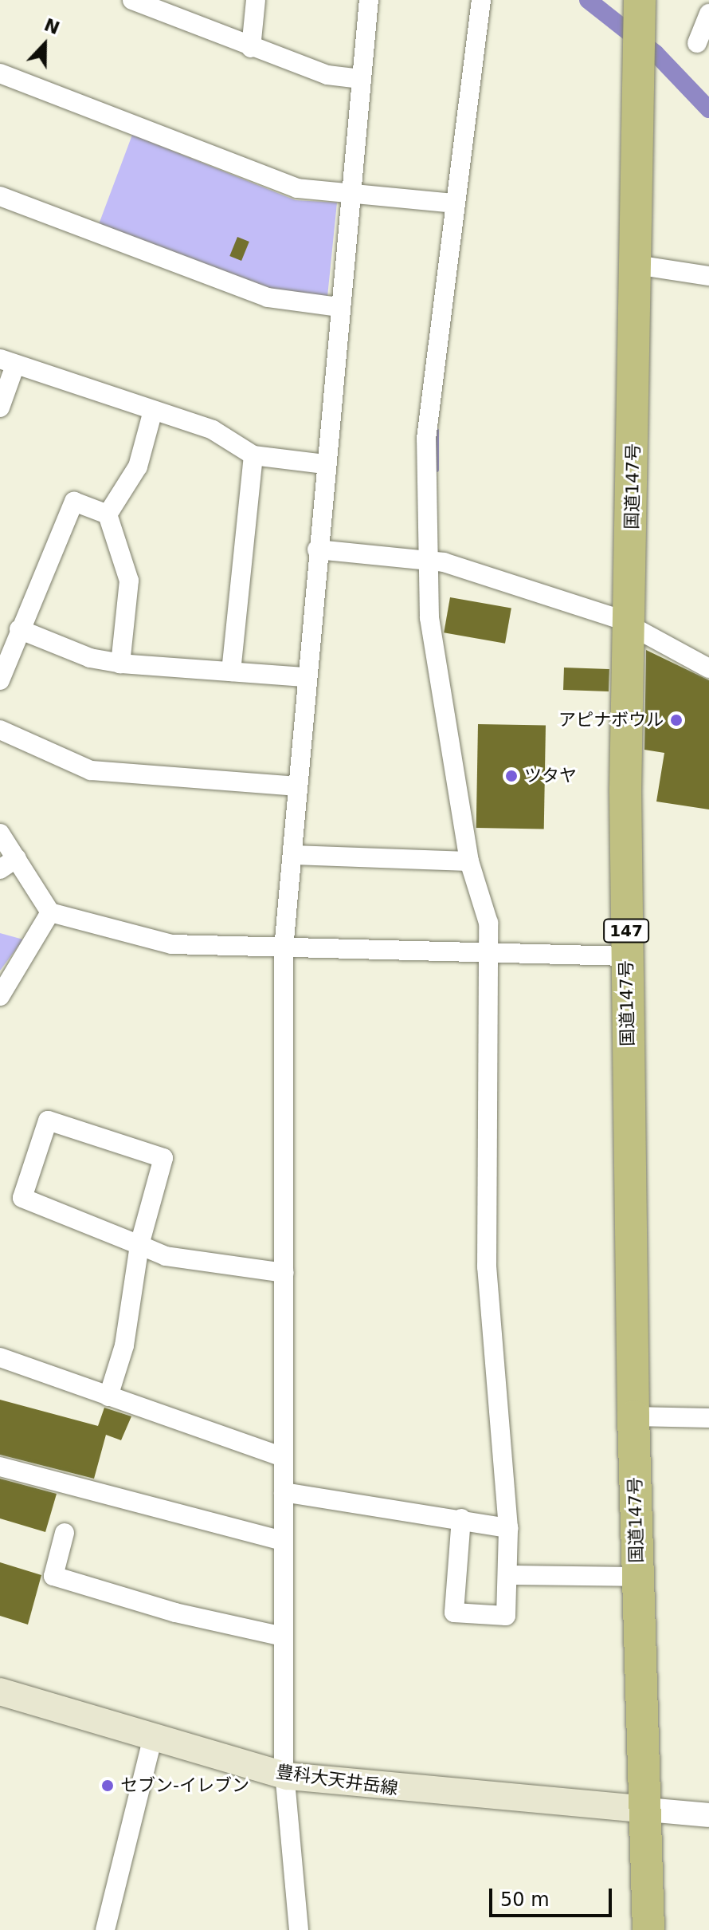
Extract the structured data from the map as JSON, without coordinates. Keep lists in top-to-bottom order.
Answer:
{
  "streets": {
    "highway": ["国道147号", "147"],
    "main road": ["豊科大天井岳線"]
  },
  "crossings": [
    ["国道147号", "豊科大天井岳線"]
  ],
  "places": ["アピナボウル", "ツタヤ", "セブン-イレブン"],
  "scale_bar": "50 m",
  "north": "top"
}
